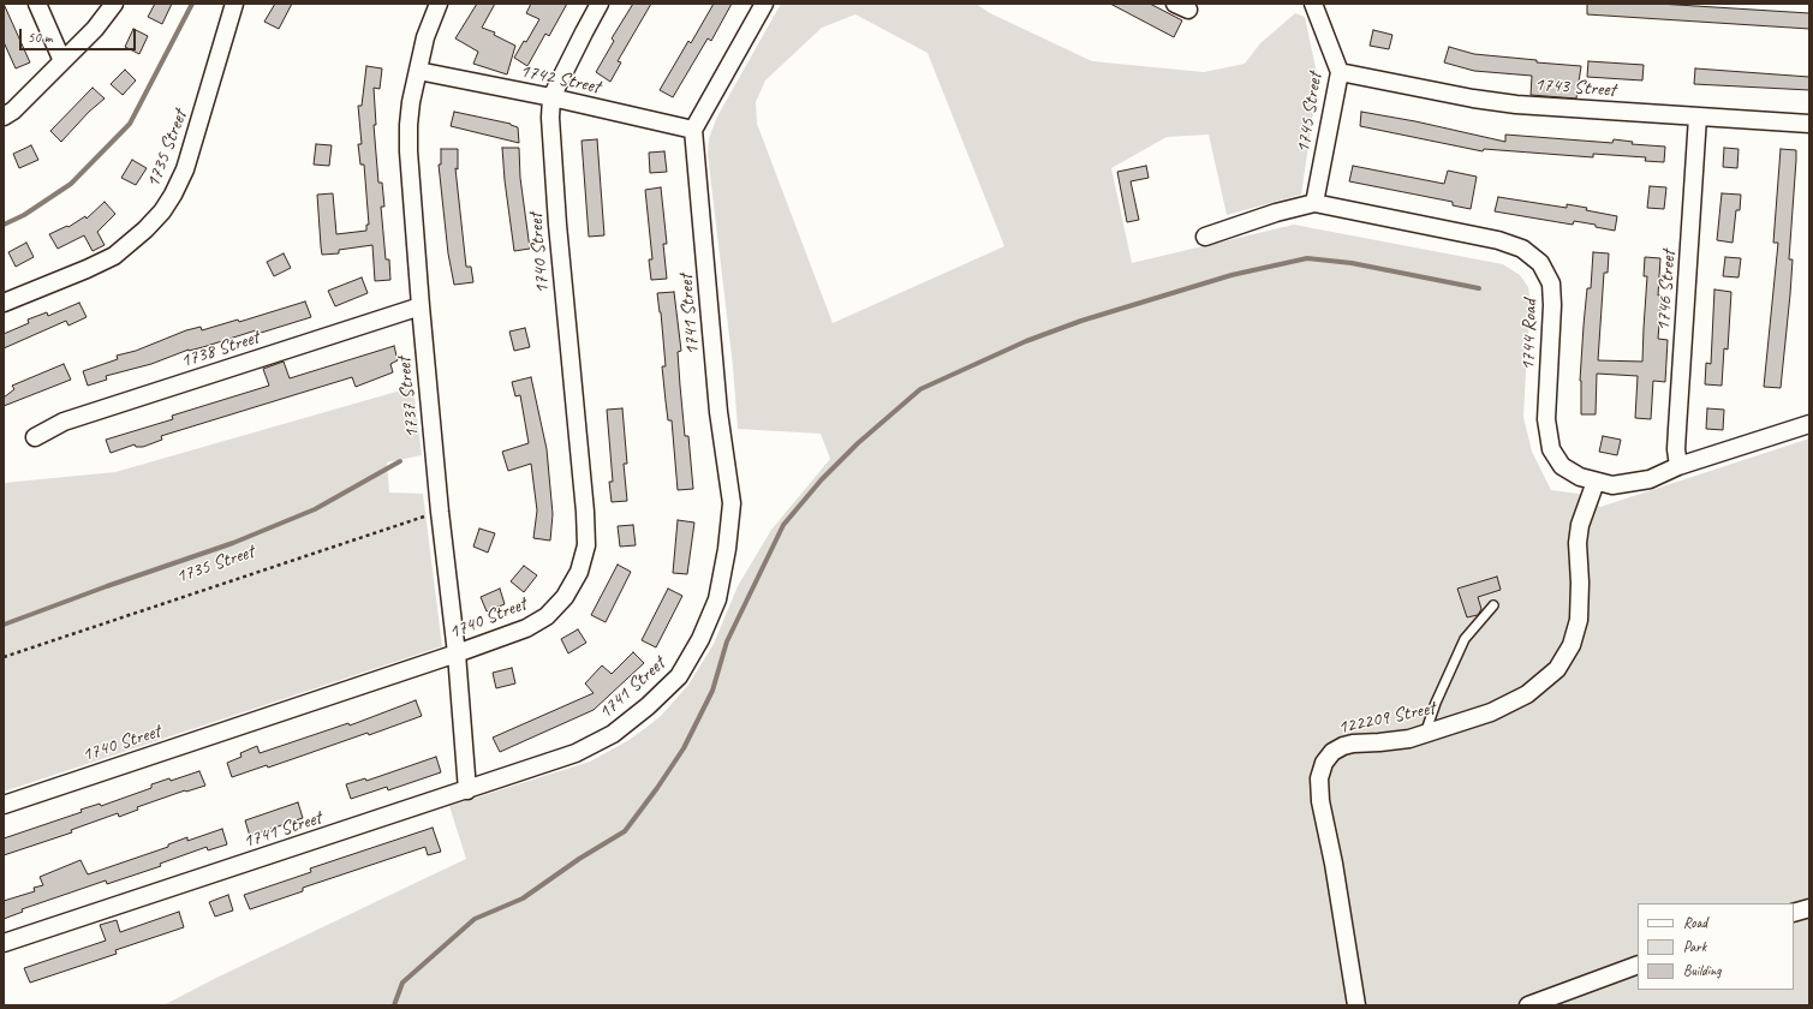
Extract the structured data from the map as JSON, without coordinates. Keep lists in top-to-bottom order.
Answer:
{
  "streets": {
    "street": [
      "1742 Street",
      "1743 Street",
      "1745 Street",
      "1735 Street",
      "1740 Street",
      "1746 Street",
      "1741 Street",
      "1744 Road",
      "1738 Street",
      "1737 Street",
      "122209 Street"
    ]
  },
  "crossings": [
    ["1742 Street", "1740 Street"],
    ["1742 Street", "1741 Street"],
    ["1742 Street", "1737 Street"],
    ["1743 Street", "1745 Street"],
    ["1743 Street", "1746 Street"],
    ["1745 Street", "1744 Road"],
    ["1735 Street", "1737 Street"],
    ["1740 Street", "1737 Street"],
    ["1746 Street", "1744 Road"],
    ["1741 Street", "1737 Street"],
    ["1744 Road", "122209 Street"],
    ["1738 Street", "1737 Street"]
  ],
  "legend": ["Road", "Park", "Building"],
  "scale_bar": "50 m"
}
